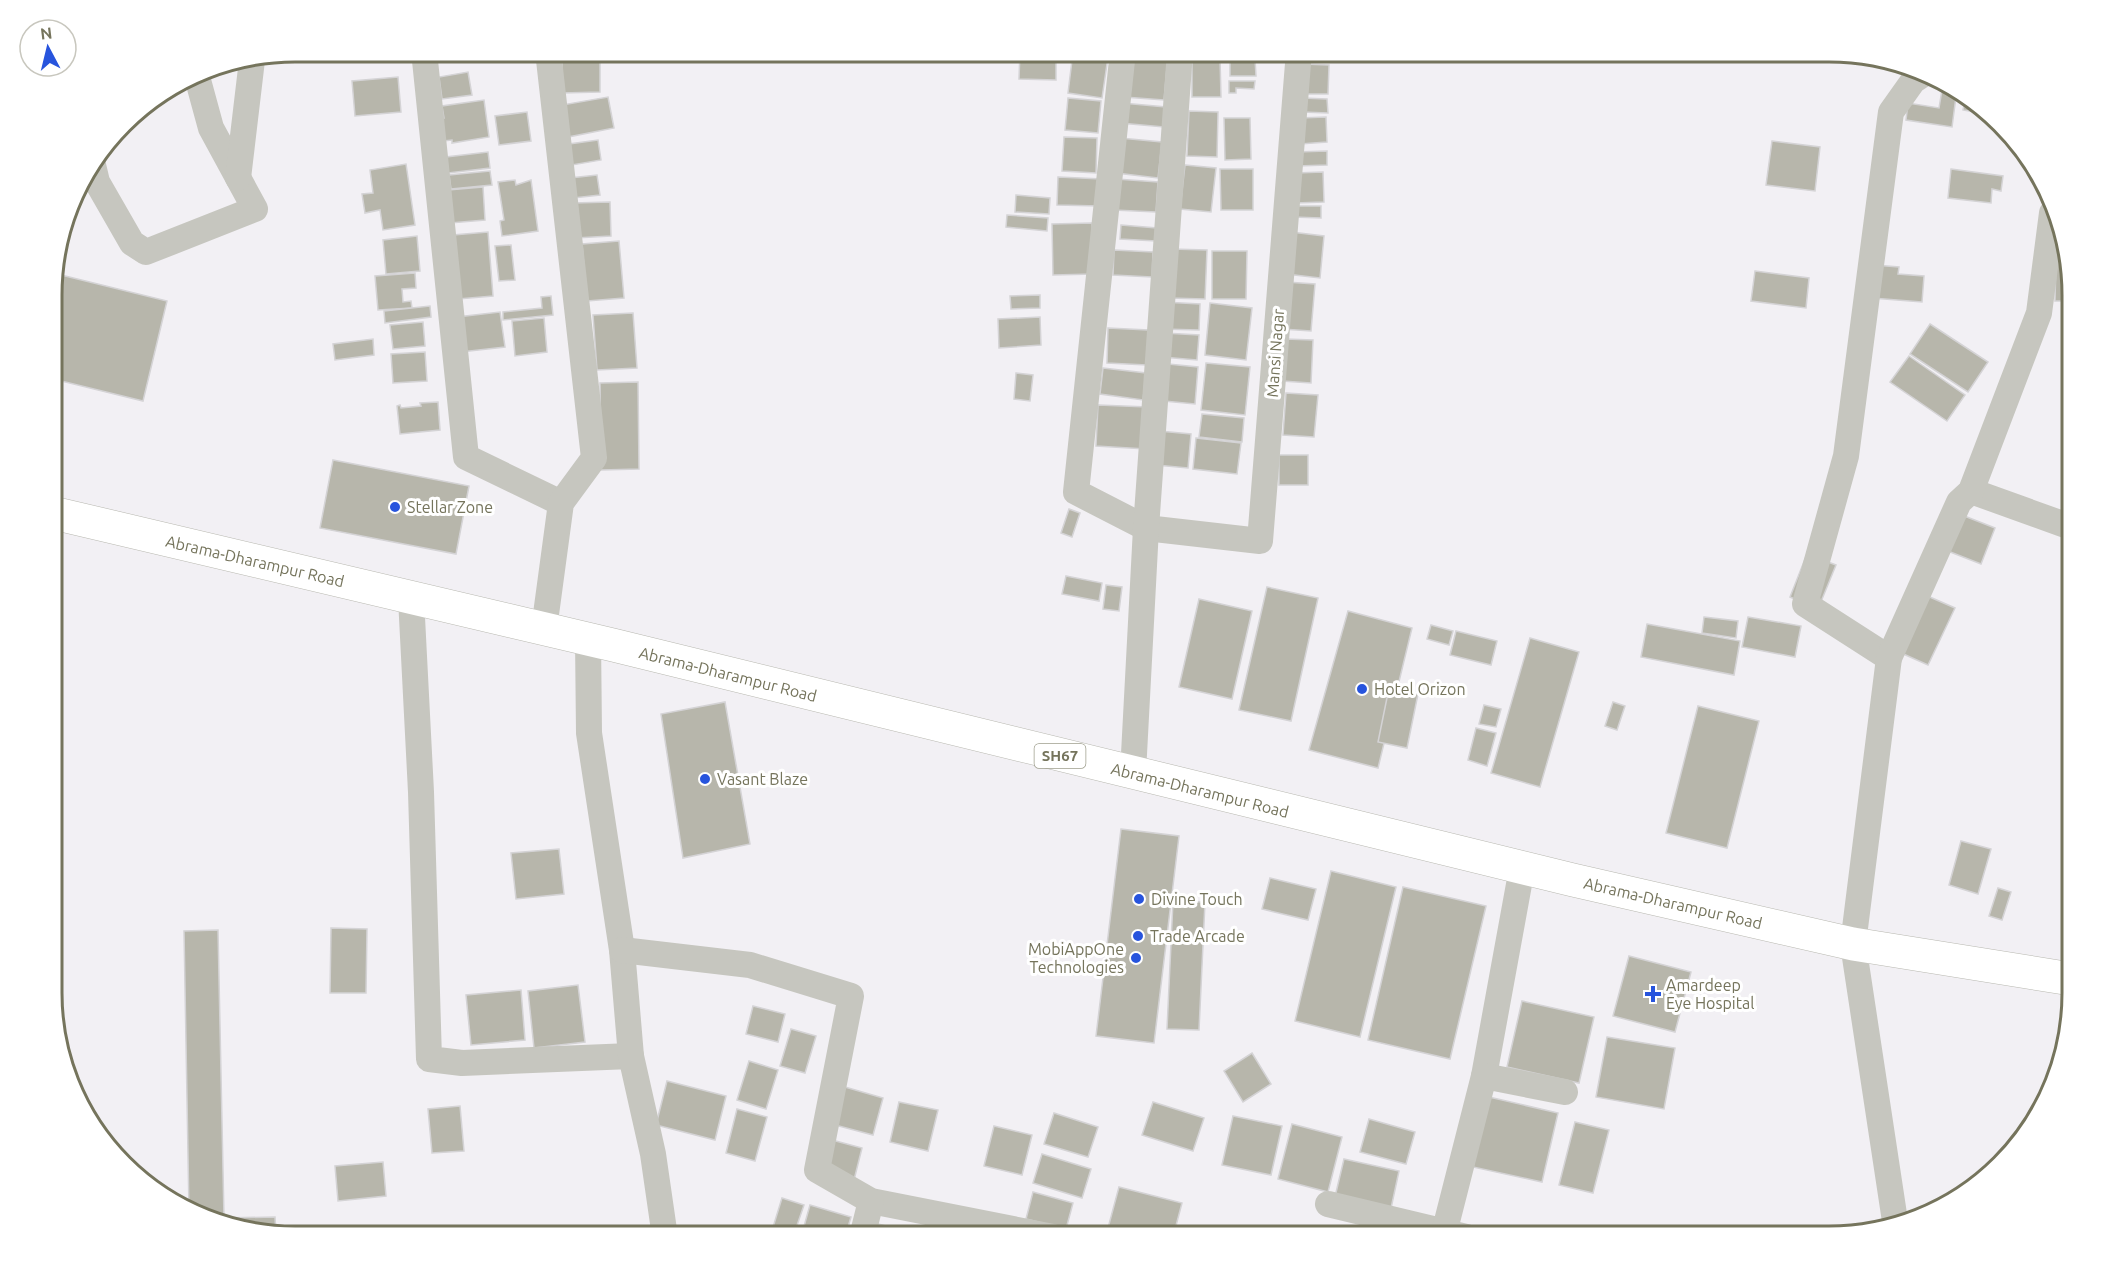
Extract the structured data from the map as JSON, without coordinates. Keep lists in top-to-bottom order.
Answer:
{
  "streets": {
    "main road": ["Abrama-Dharampur Road", "SH67"],
    "street": ["Mansi Nagar"]
  },
  "places": {
    "other": [
      "Stellar Zone",
      "Hotel Orizon",
      "Vasant Blaze",
      "Divine Touch",
      "Trade Arcade",
      "MobiAppOne Technologies"
    ],
    "health": ["Amardeep Eye Hospital"]
  },
  "north": "top"
}
